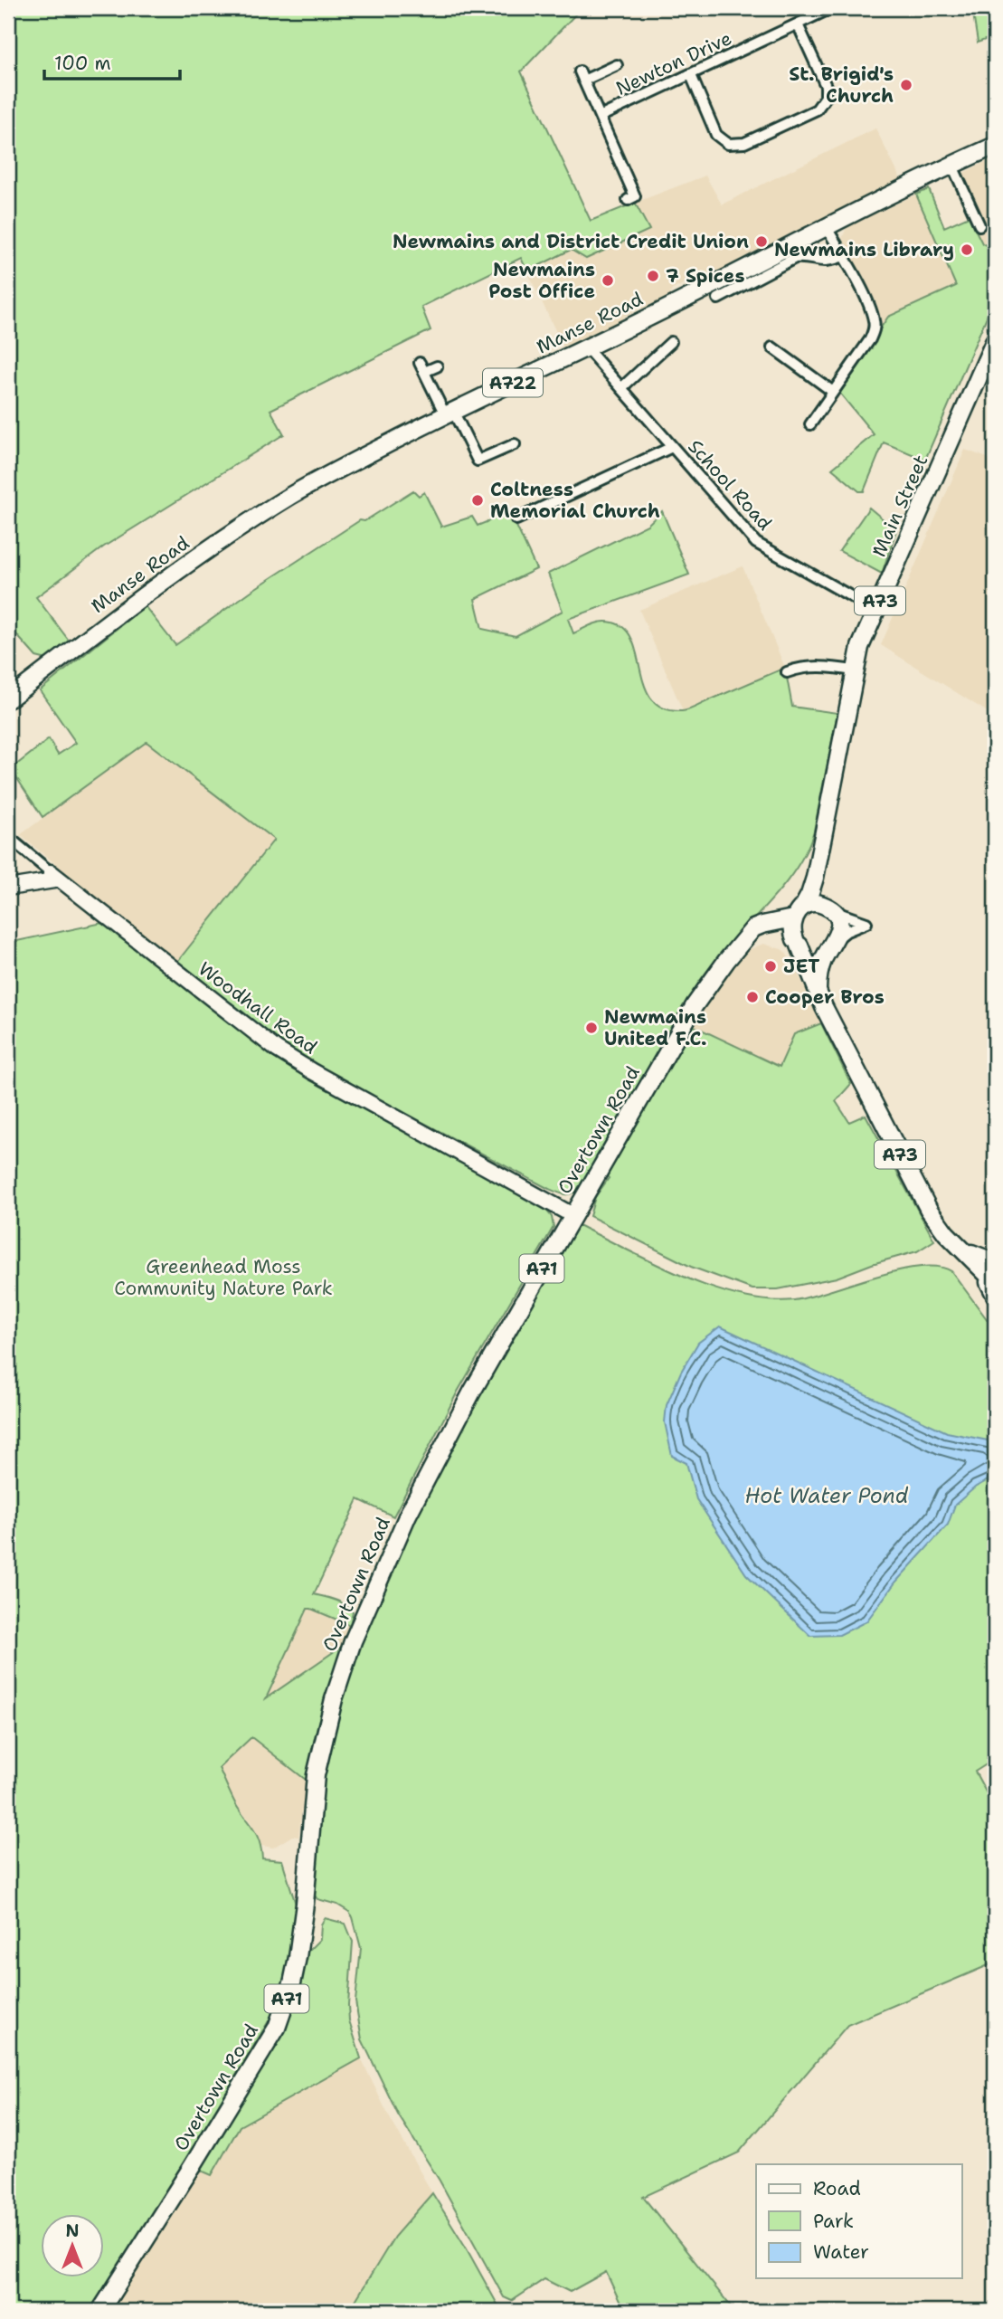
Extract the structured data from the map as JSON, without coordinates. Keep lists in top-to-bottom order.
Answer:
{
  "streets": {
    "main road": [
      "Manse Road",
      "A722",
      "Main Street",
      "A73",
      "Overtown Road",
      "A71"
    ],
    "street": ["Newton Drive", "School Road", "Woodhall Road"]
  },
  "crossings": [
    ["Manse Road", "School Road"],
    ["School Road", "Main Street"],
    ["Main Street", "A73"],
    ["Main Street", "Overtown Road"],
    ["A73", "Overtown Road"],
    ["Woodhall Road", "Overtown Road"]
  ],
  "water": ["Hot Water Pond"],
  "parks": ["Greenhead Moss Community Nature Park"],
  "places": [
    "St. Brigid's Church",
    "Newmains and District Credit Union",
    "Newmains Library",
    "7 Spices",
    "Newmains Post Office",
    "Coltness Memorial Church",
    "JET",
    "Cooper Bros",
    "Newmains United F.C."
  ],
  "legend": ["Road", "Park", "Water"],
  "scale_bar": "100 m",
  "north": "top"
}
